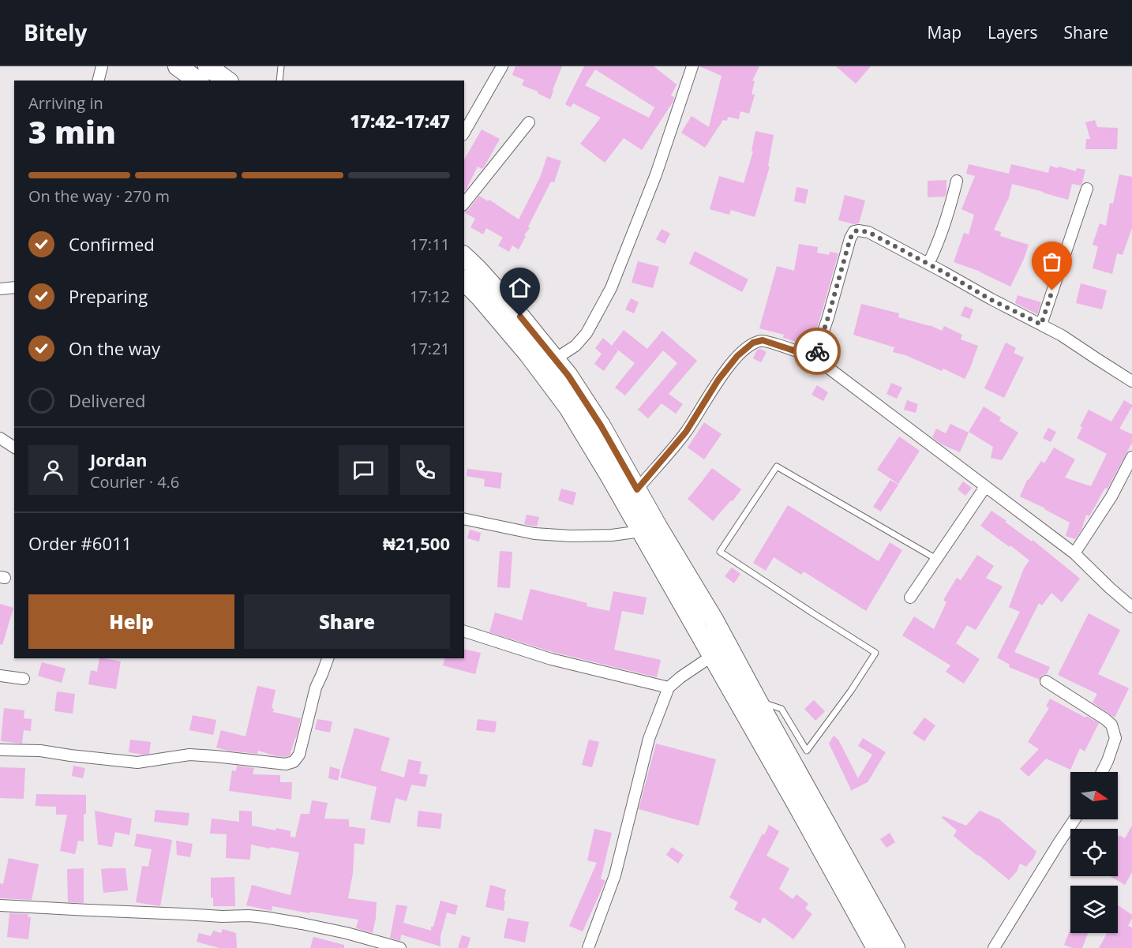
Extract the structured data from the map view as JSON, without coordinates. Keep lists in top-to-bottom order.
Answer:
{
  "north": "right",
  "page": {
    "header": "Bitely",
    "nav": ["Map", "Layers", "Share"],
    "heading": ["3 min", "Arriving in", "17:42–17:47"],
    "panel": [
      "Jordan",
      "Courier · 4.6",
      "Order #6011",
      "₦21,500"
    ],
    "bar": "On the way · 270 m",
    "list": [
      ["Confirmed", "17:11"],
      ["Preparing", "17:12"],
      ["On the way", "17:21"],
      "Delivered"
    ],
    "buttons": ["Help", "Share"]
  }
}
